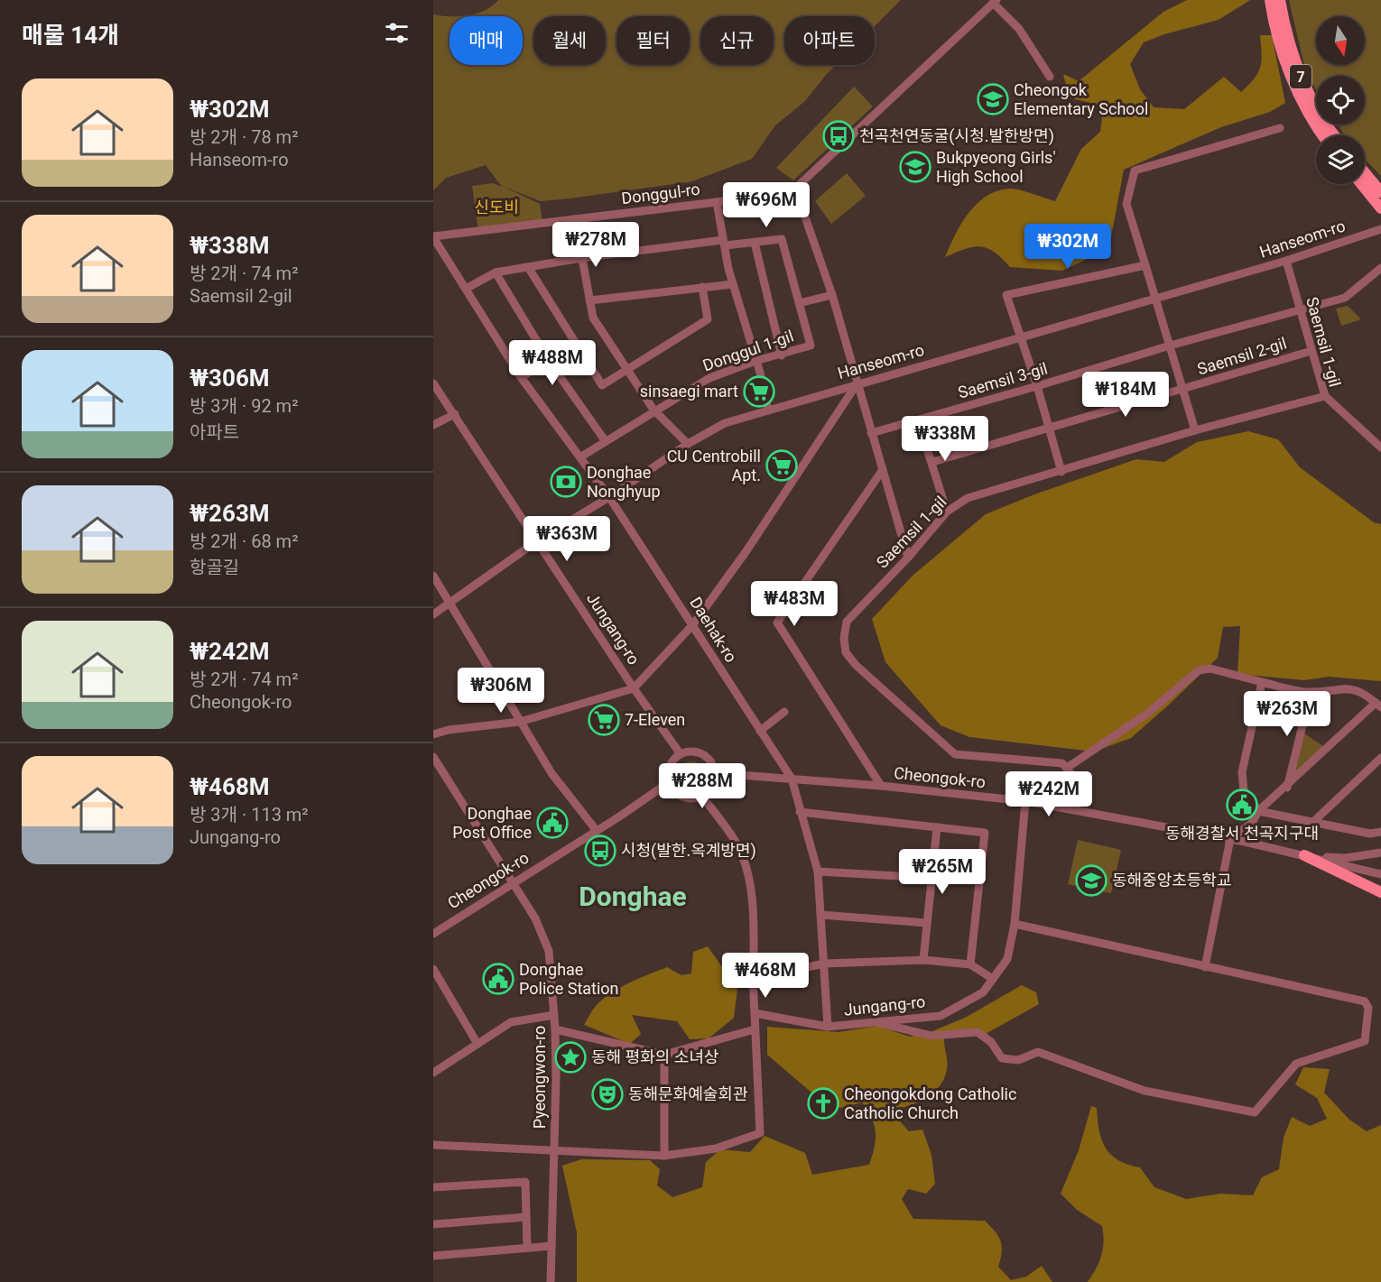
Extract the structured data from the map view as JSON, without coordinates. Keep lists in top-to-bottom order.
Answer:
{
  "streets": {
    "main road": ["7"],
    "street": [
      "Donggul-ro",
      "Hanseom-ro",
      "Saemsil 1-gil",
      "Donggul 1-gil",
      "Saemsil 2-gil",
      "Saemsil 3-gil",
      "Jungang-ro",
      "Daehak-ro",
      "Cheongok-ro",
      "Pyeongwon-ro"
    ]
  },
  "crossings": [
    ["Donggul-ro", "Daehak-ro"],
    ["Hanseom-ro", "Saemsil 1-gil"],
    ["Hanseom-ro", "Jungang-ro"],
    ["Hanseom-ro", "Daehak-ro"],
    ["Saemsil 1-gil", "Saemsil 2-gil"],
    ["Saemsil 1-gil", "Saemsil 3-gil"],
    ["Donggul 1-gil", "Daehak-ro"],
    ["Jungang-ro", "Daehak-ro"],
    ["Jungang-ro", "Cheongok-ro"],
    ["Daehak-ro", "Cheongok-ro"],
    ["Cheongok-ro", "Pyeongwon-ro"]
  ],
  "districts": ["Donghae"],
  "parks": ["신도비"],
  "places": {
    "school or university": ["Cheongok Elementary School", "Bukpyeong Girls' High School", "동해중앙초등학교"],
    "bus stop": ["천곡천연동굴(시청.발한방면)", "시청(발한.옥계방면)"],
    "supermarket": ["sinsaegi mart", "CU Centrobill Apt.", "7-Eleven"],
    "bank": ["Donghae Nonghyup"],
    "public building": ["동해경찰서 천곡지구대", "Donghae Post Office", "Donghae Police Station"],
    "place": ["동해 평화의 소녀상"],
    "theatre": ["동해문화예술회관"],
    "church": ["Cheongokdong Catholic Catholic Church"]
  },
  "north": "bottom",
  "page": {
    "heading": "매물 14개",
    "chip": [
      "매매",
      "월세",
      "필터",
      "신규",
      "아파트"
    ],
    "list": [
      {
        "name": "₩302M",
        "note": "방 2개 · 78 m² · Hanseom-ro"
      },
      {
        "name": "₩338M",
        "note": "방 2개 · 74 m² · Saemsil 2-gil"
      },
      {
        "name": "₩306M",
        "note": "방 3개 · 92 m² · 아파트"
      },
      {
        "name": "₩263M",
        "note": "방 2개 · 68 m² · 항골길"
      },
      {
        "name": "₩242M",
        "note": "방 2개 · 74 m² · Cheongok-ro"
      },
      {
        "name": "₩468M",
        "note": "방 3개 · 113 m² · Jungang-ro"
      }
    ],
    "price": [
      "₩696M",
      "₩278M",
      "₩302M",
      "₩488M",
      "₩184M",
      "₩338M",
      "₩363M",
      "₩483M",
      "₩306M",
      "₩263M",
      "₩288M",
      "₩242M",
      "₩265M",
      "₩468M"
    ]
  }
}
